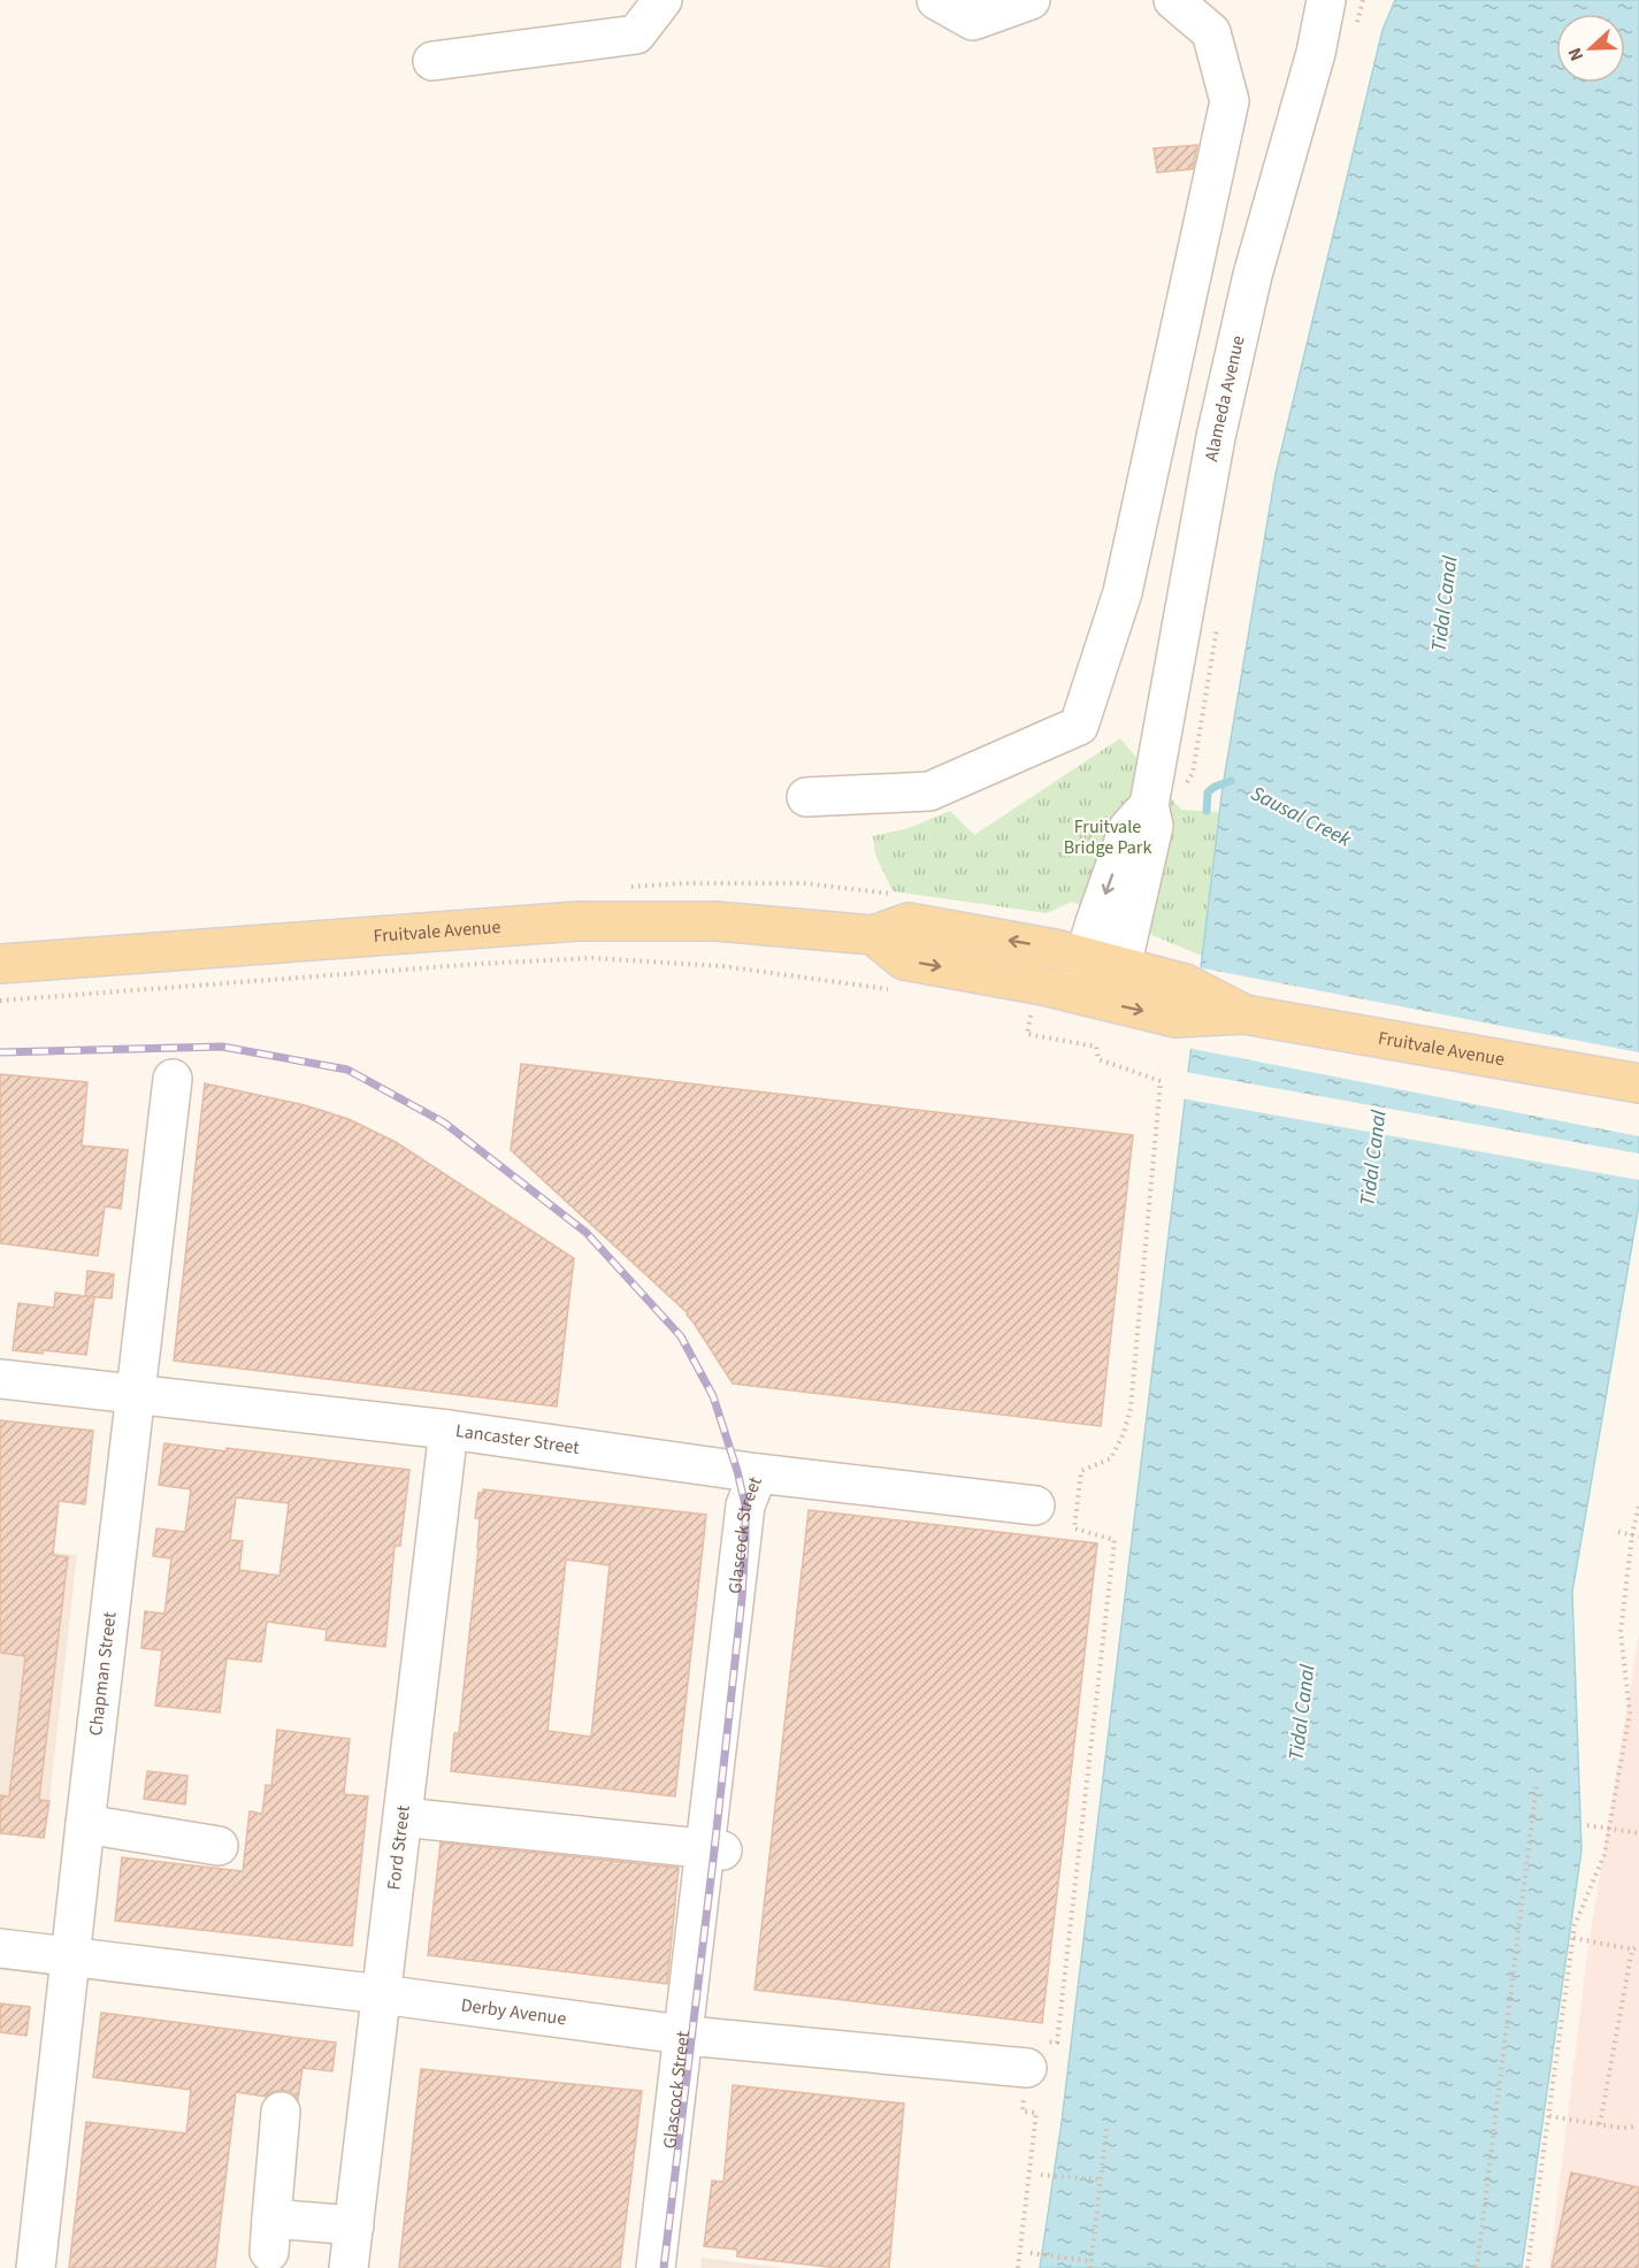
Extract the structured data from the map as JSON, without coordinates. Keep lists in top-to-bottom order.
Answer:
{
  "streets": {
    "main road": ["Fruitvale Avenue"],
    "street": [
      "Alameda Avenue",
      "Lancaster Street",
      "Glascock Street",
      "Chapman Street",
      "Ford Street",
      "Derby Avenue"
    ]
  },
  "crossings": [
    ["Alameda Avenue", "Fruitvale Avenue"],
    ["Lancaster Street", "Glascock Street"],
    ["Lancaster Street", "Chapman Street"],
    ["Lancaster Street", "Ford Street"],
    ["Glascock Street", "Derby Avenue"],
    ["Chapman Street", "Derby Avenue"],
    ["Ford Street", "Derby Avenue"]
  ],
  "water": ["Tidal Canal", "Sausal Creek"],
  "parks": ["Fruitvale Bridge Park"],
  "north": "left"
}
